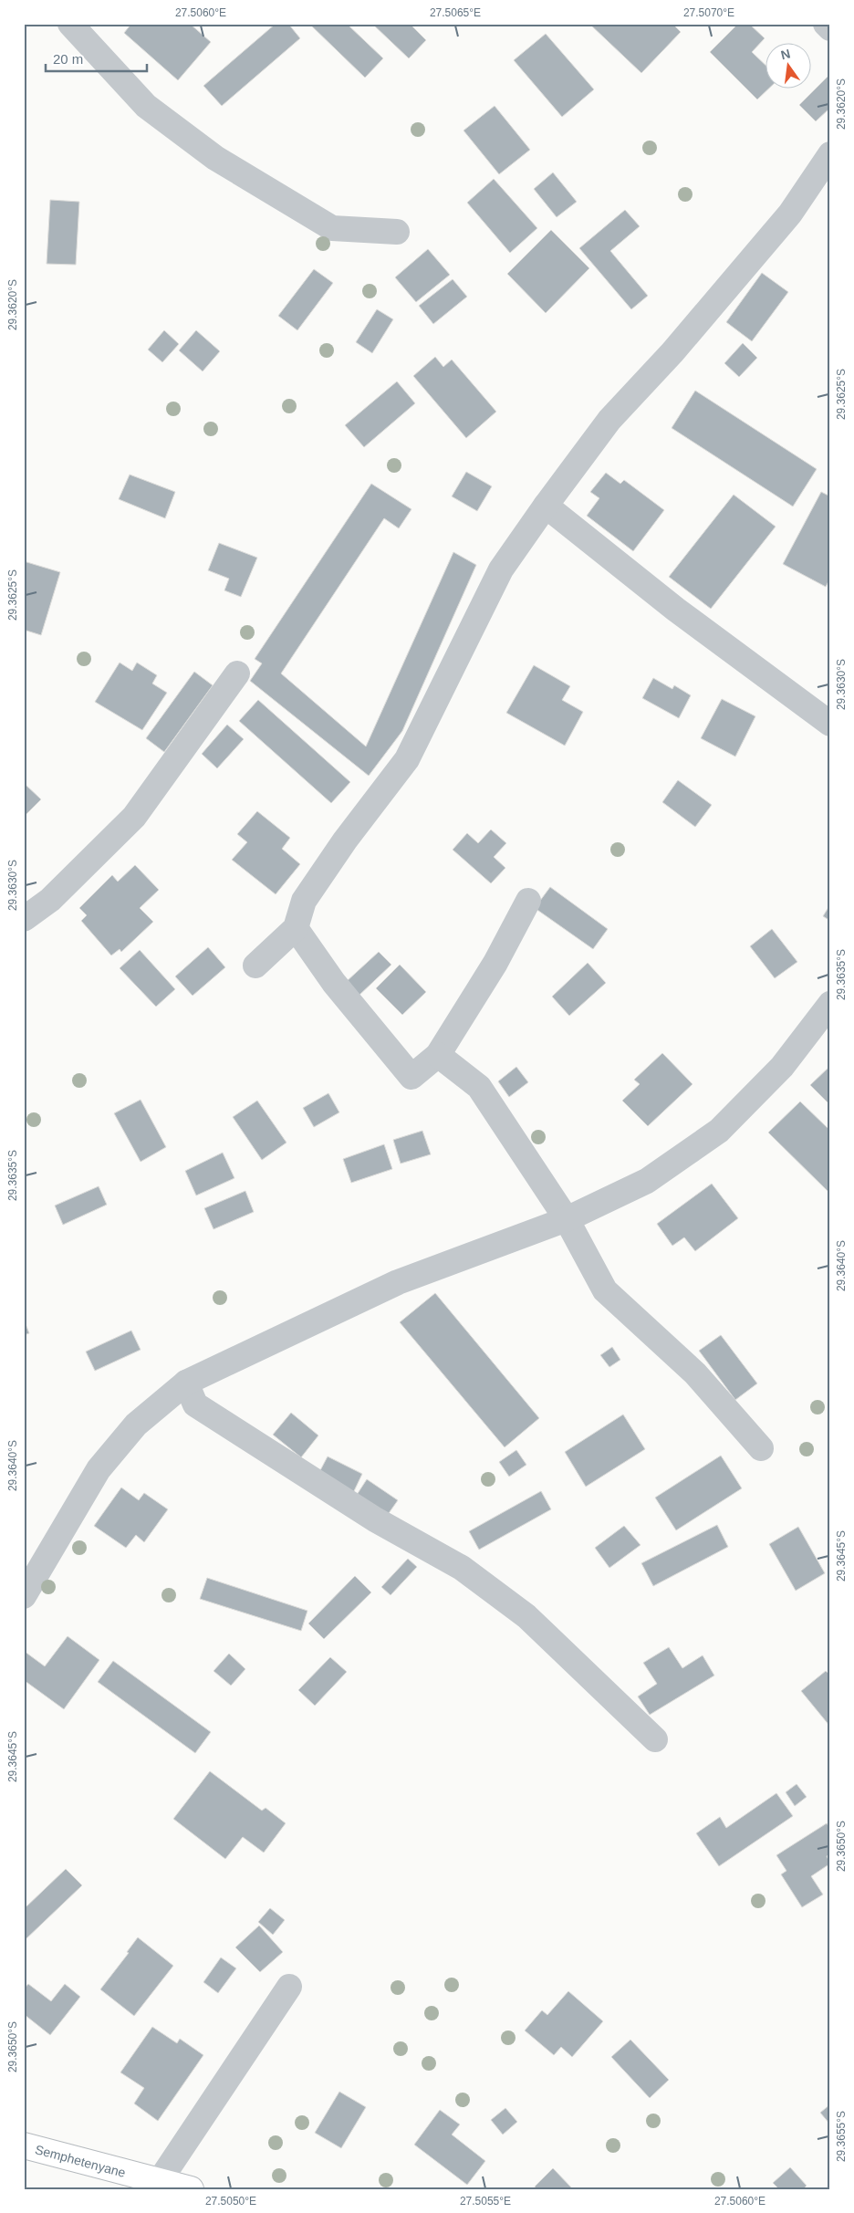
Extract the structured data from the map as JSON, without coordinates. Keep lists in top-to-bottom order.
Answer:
{
  "streets": {
    "main road": ["Semphetenyane"]
  },
  "scale_bar": "20 m",
  "north": "top",
  "coordinates": [
    "27.5060°E",
    "27.5065°E",
    "27.5070°E",
    "29.3620°S",
    "29.3625°S",
    "29.3630°S",
    "29.3635°S",
    "29.3640°S",
    "29.3645°S",
    "29.3650°S",
    "29.3655°S",
    "27.5050°E",
    "27.5055°E"
  ]
}
